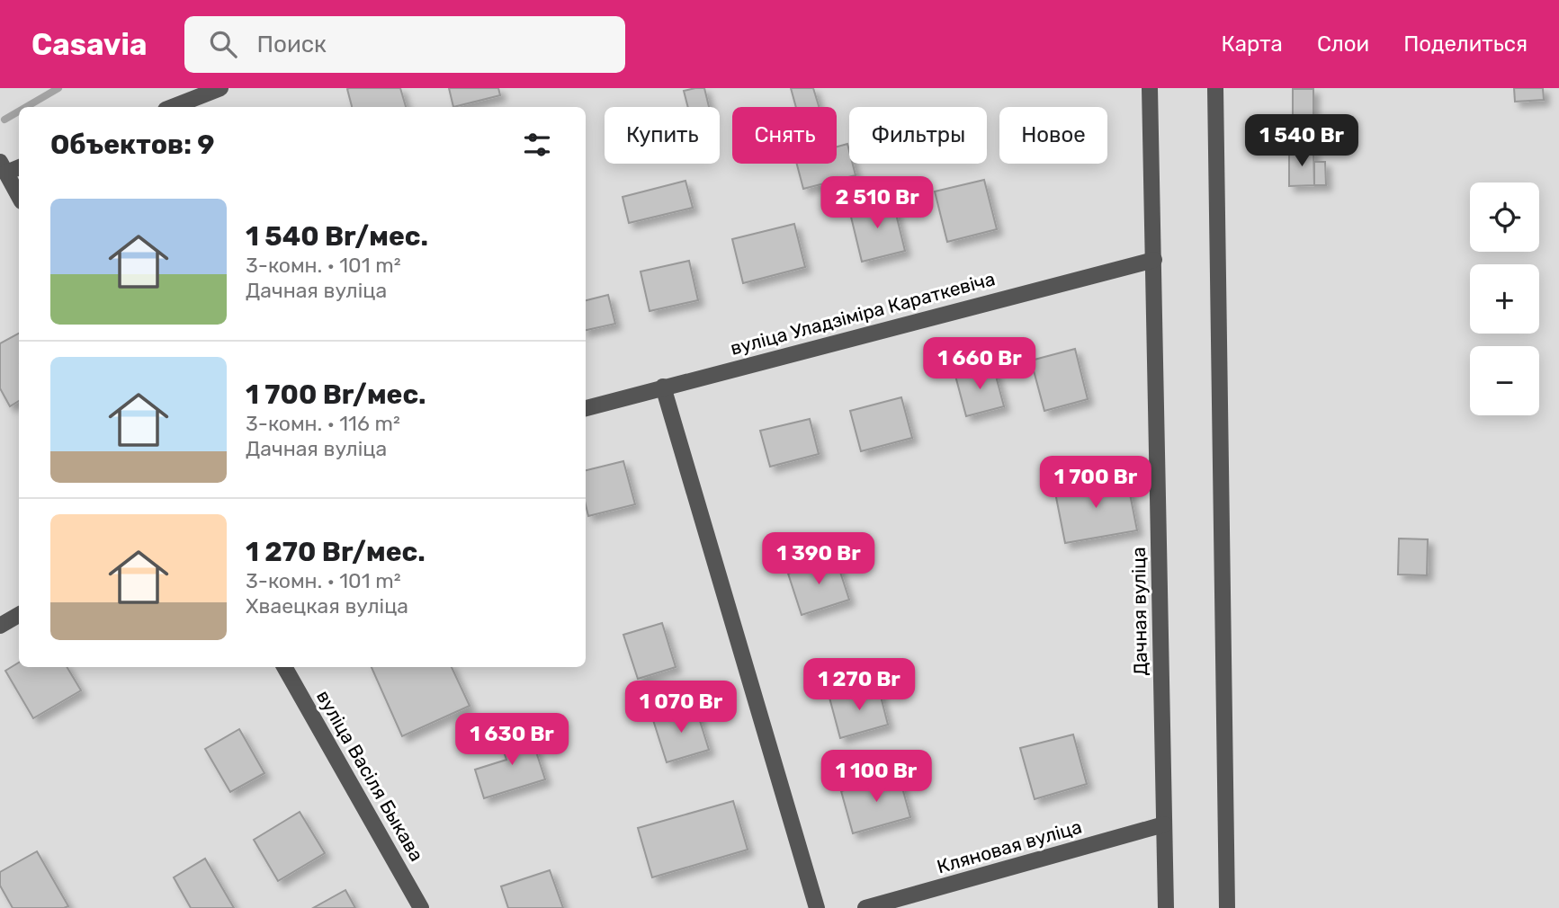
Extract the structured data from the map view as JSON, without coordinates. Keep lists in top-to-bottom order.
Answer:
{
  "streets": {
    "street": [
      "вуліца Уладзіміра Караткевіча",
      "Дачная вуліца",
      "вуліца Васіля Быкава",
      "Кляновая вуліца"
    ]
  },
  "crossings": [
    ["вуліца Уладзіміра Караткевіча", "Дачная вуліца"],
    ["Дачная вуліца", "Кляновая вуліца"]
  ],
  "page": {
    "header": "Casavia",
    "search": "Поиск",
    "nav": ["Карта", "Слои", "Поделиться"],
    "chip": [
      "Купить",
      "Снять",
      "Фильтры",
      "Новое"
    ],
    "heading": "Объектов: 9",
    "price": [
      "1 540 Br",
      "2 510 Br",
      "1 660 Br",
      "1 700 Br",
      "1 390 Br",
      "1 270 Br",
      "1 070 Br",
      "1 630 Br",
      "1 100 Br"
    ],
    "map_buttons": ["+", "−"],
    "list": [
      {
        "name": "1 540 Br/мес.",
        "note": "3-комн. · 101 m² · Дачная вуліца"
      },
      {
        "name": "1 700 Br/мес.",
        "note": "3-комн. · 116 m² · Дачная вуліца"
      },
      {
        "name": "1 270 Br/мес.",
        "note": "3-комн. · 101 m² · Хваецкая вуліца"
      }
    ]
  }
}
